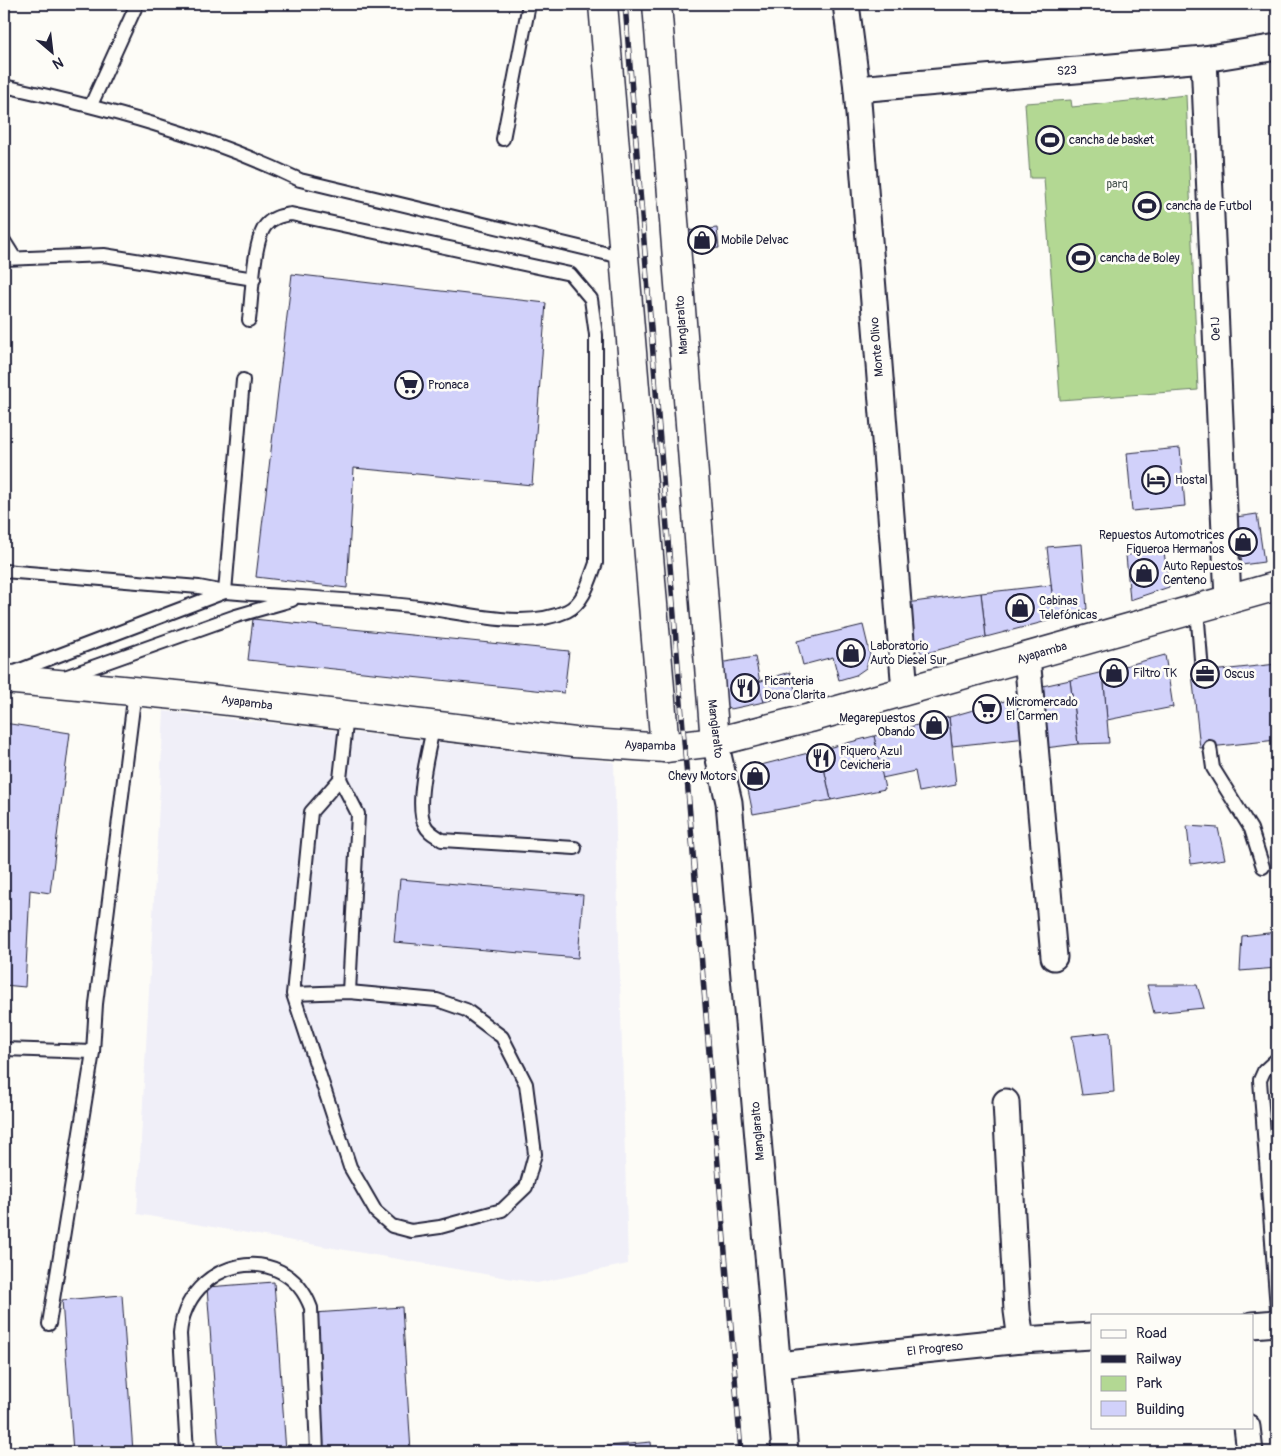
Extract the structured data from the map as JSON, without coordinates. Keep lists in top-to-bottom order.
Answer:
{
  "streets": {
    "main road": ["Manglaralto", "Ayapamba"],
    "street": [
      "S23",
      "Oe1J",
      "Monte Olivo",
      "El Progreso"
    ]
  },
  "crossings": [
    ["S23", "Oe1J"],
    ["S23", "Monte Olivo"],
    ["Manglaralto", "Ayapamba"],
    ["Manglaralto", "El Progreso"],
    ["Oe1J", "Ayapamba"],
    ["Monte Olivo", "Ayapamba"]
  ],
  "parks": ["parq"],
  "places": {
    "sports": ["cancha de basket", "cancha de Futbol", "cancha de Boley"],
    "shop": [
      "Mobile Delvac",
      "Repuestos Automotrices Figueroa Hermanos",
      "Auto Repuestos Centeno",
      "Cabinas Telefónicas",
      "Laboratorio Auto Diesel Sur",
      "Filtro TK",
      "Megarepuestos Obando",
      "Chevy Motors"
    ],
    "supermarket": ["Pronaca", "Micromercado El Carmen"],
    "hotel": ["Hostal"],
    "office": ["Oscus"],
    "restaurant": ["Picanteria Dona Clarita", "Piquero Azul Cevicheria"]
  },
  "legend": [
    "Road",
    "Railway",
    "Park",
    "Building"
  ],
  "north": "bottom right"
}
